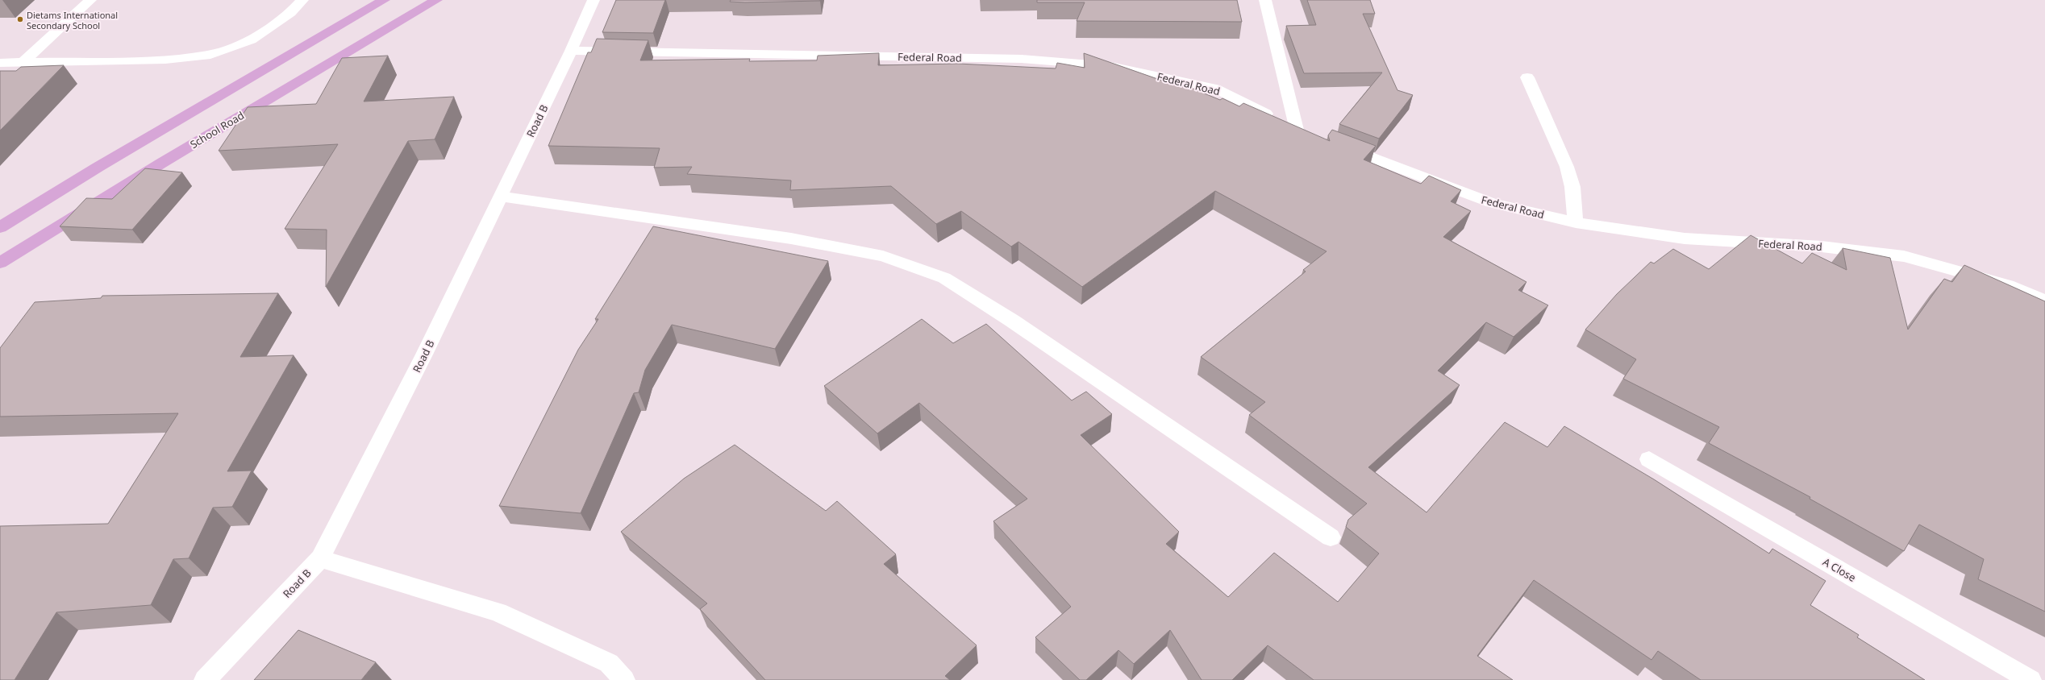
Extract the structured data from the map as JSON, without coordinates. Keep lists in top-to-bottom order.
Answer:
{
  "streets": {
    "main road": ["School Road"],
    "street": ["Federal Road", "Road B", "A Close"]
  },
  "crossings": [
    ["Federal Road", "Road B"]
  ],
  "places": ["Dietams International Secondary School"]
}
